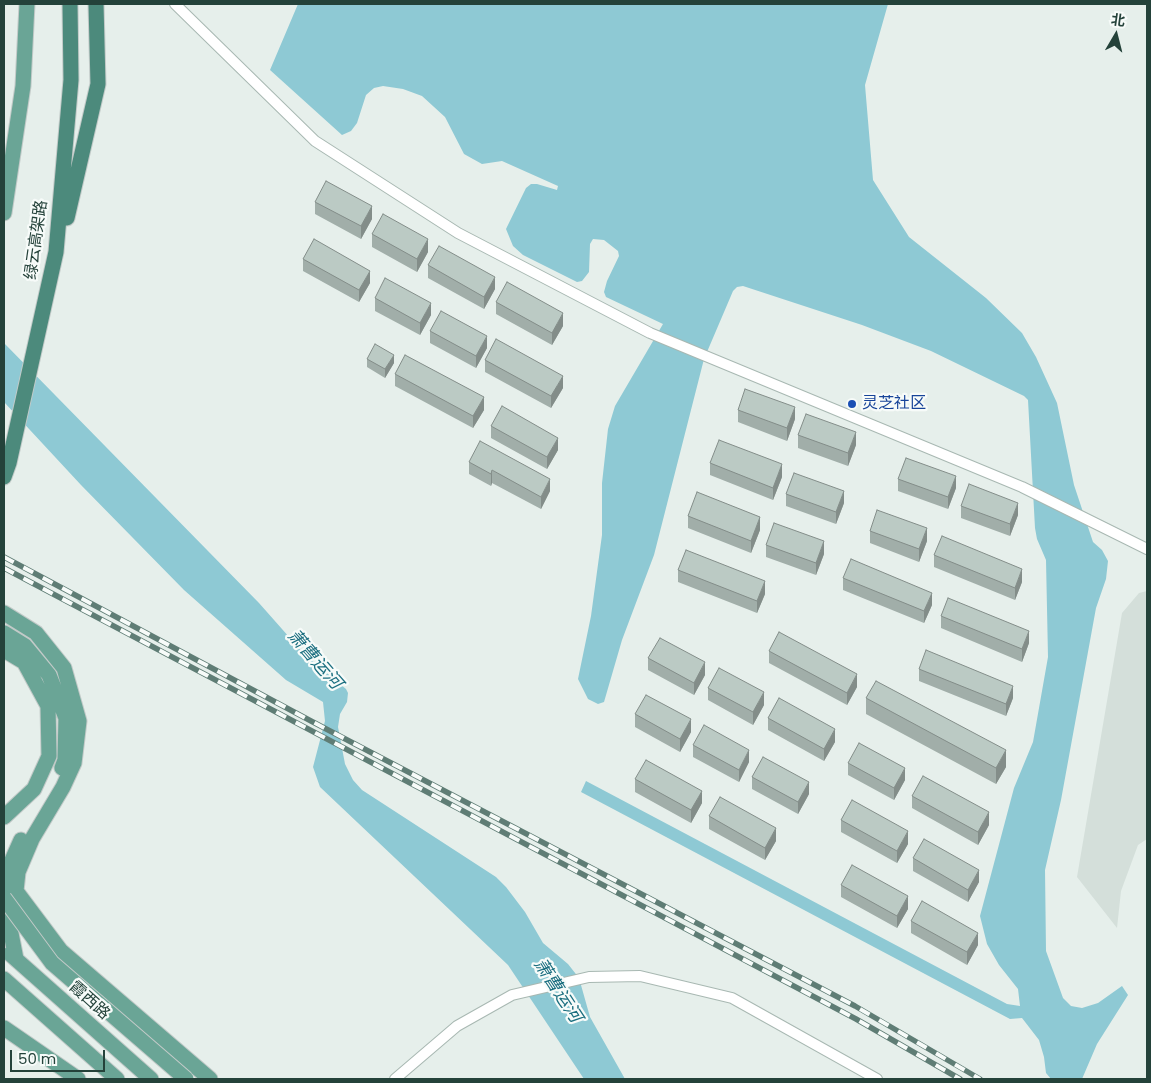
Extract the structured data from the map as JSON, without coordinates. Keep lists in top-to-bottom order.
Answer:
{
  "streets": {
    "highway": ["绿云高架路"],
    "main road": ["霞西路"]
  },
  "water": ["萧曹运河"],
  "places": ["灵芝社区"],
  "scale_bar": "50 m",
  "north": "top"
}
